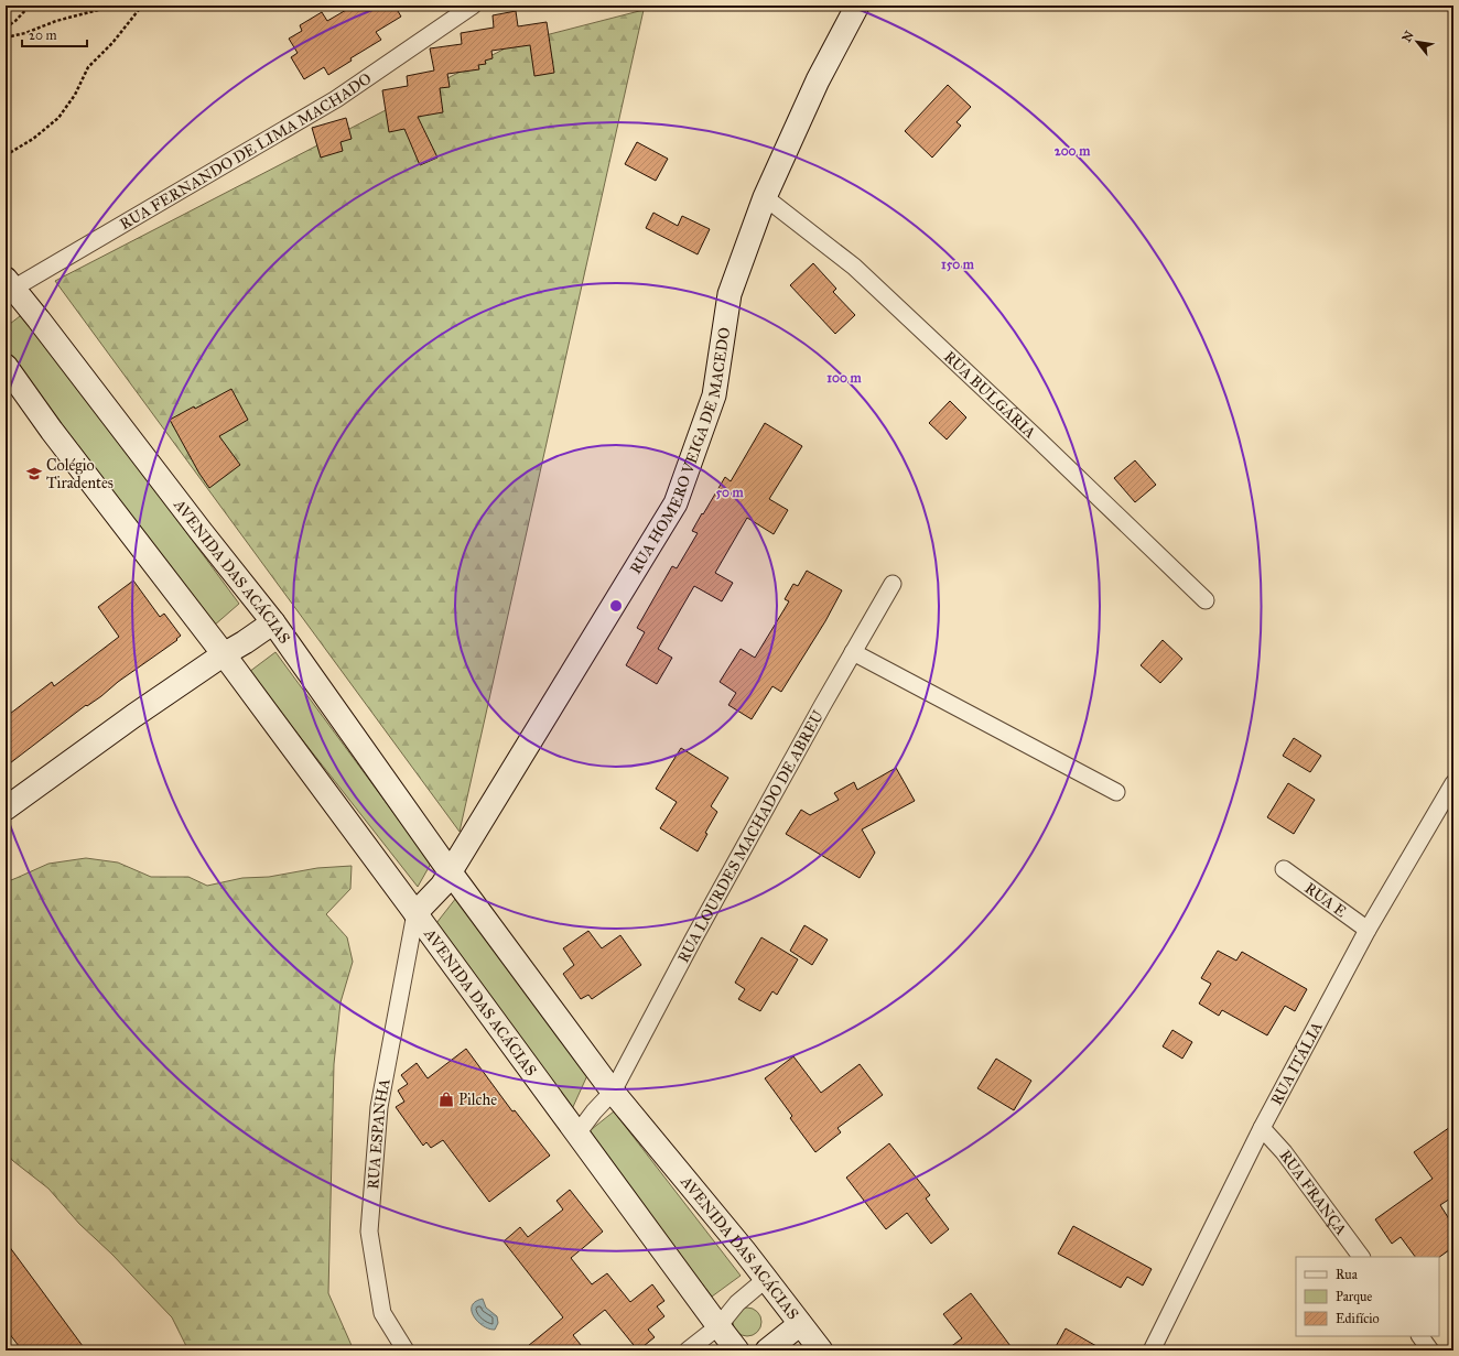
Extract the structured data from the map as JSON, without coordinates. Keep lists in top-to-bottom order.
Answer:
{
  "streets": {
    "street": [
      "RUA FERNANDO DE LIMA MACHADO",
      "RUA BULGÁRIA",
      "RUA HOMERO VEIGA DE MACEDO",
      "AVENIDA DAS ACÁCIAS",
      "RUA LOURDES MACHADO DE ABREU",
      "RUA E",
      "RUA ITÁLIA",
      "RUA ESPANHA",
      "RUA FRANÇA"
    ]
  },
  "crossings": [
    ["RUA FERNANDO DE LIMA MACHADO", "AVENIDA DAS ACÁCIAS"],
    ["RUA BULGÁRIA", "RUA HOMERO VEIGA DE MACEDO"],
    ["RUA HOMERO VEIGA DE MACEDO", "AVENIDA DAS ACÁCIAS"],
    ["RUA HOMERO VEIGA DE MACEDO", "RUA ESPANHA"],
    ["AVENIDA DAS ACÁCIAS", "RUA LOURDES MACHADO DE ABREU"],
    ["AVENIDA DAS ACÁCIAS", "RUA ESPANHA"],
    ["RUA E", "RUA ITÁLIA"],
    ["RUA ITÁLIA", "RUA FRANÇA"]
  ],
  "places": {
    "school or university": ["Colégio Tiradentes"],
    "shop": ["Pilche"]
  },
  "legend": ["Rua", "Parque", "Edifício"],
  "scale_bar": "20 m",
  "north": "top left",
  "rings": [
    "200 m",
    "150 m",
    "100 m",
    "50 m"
  ]
}
